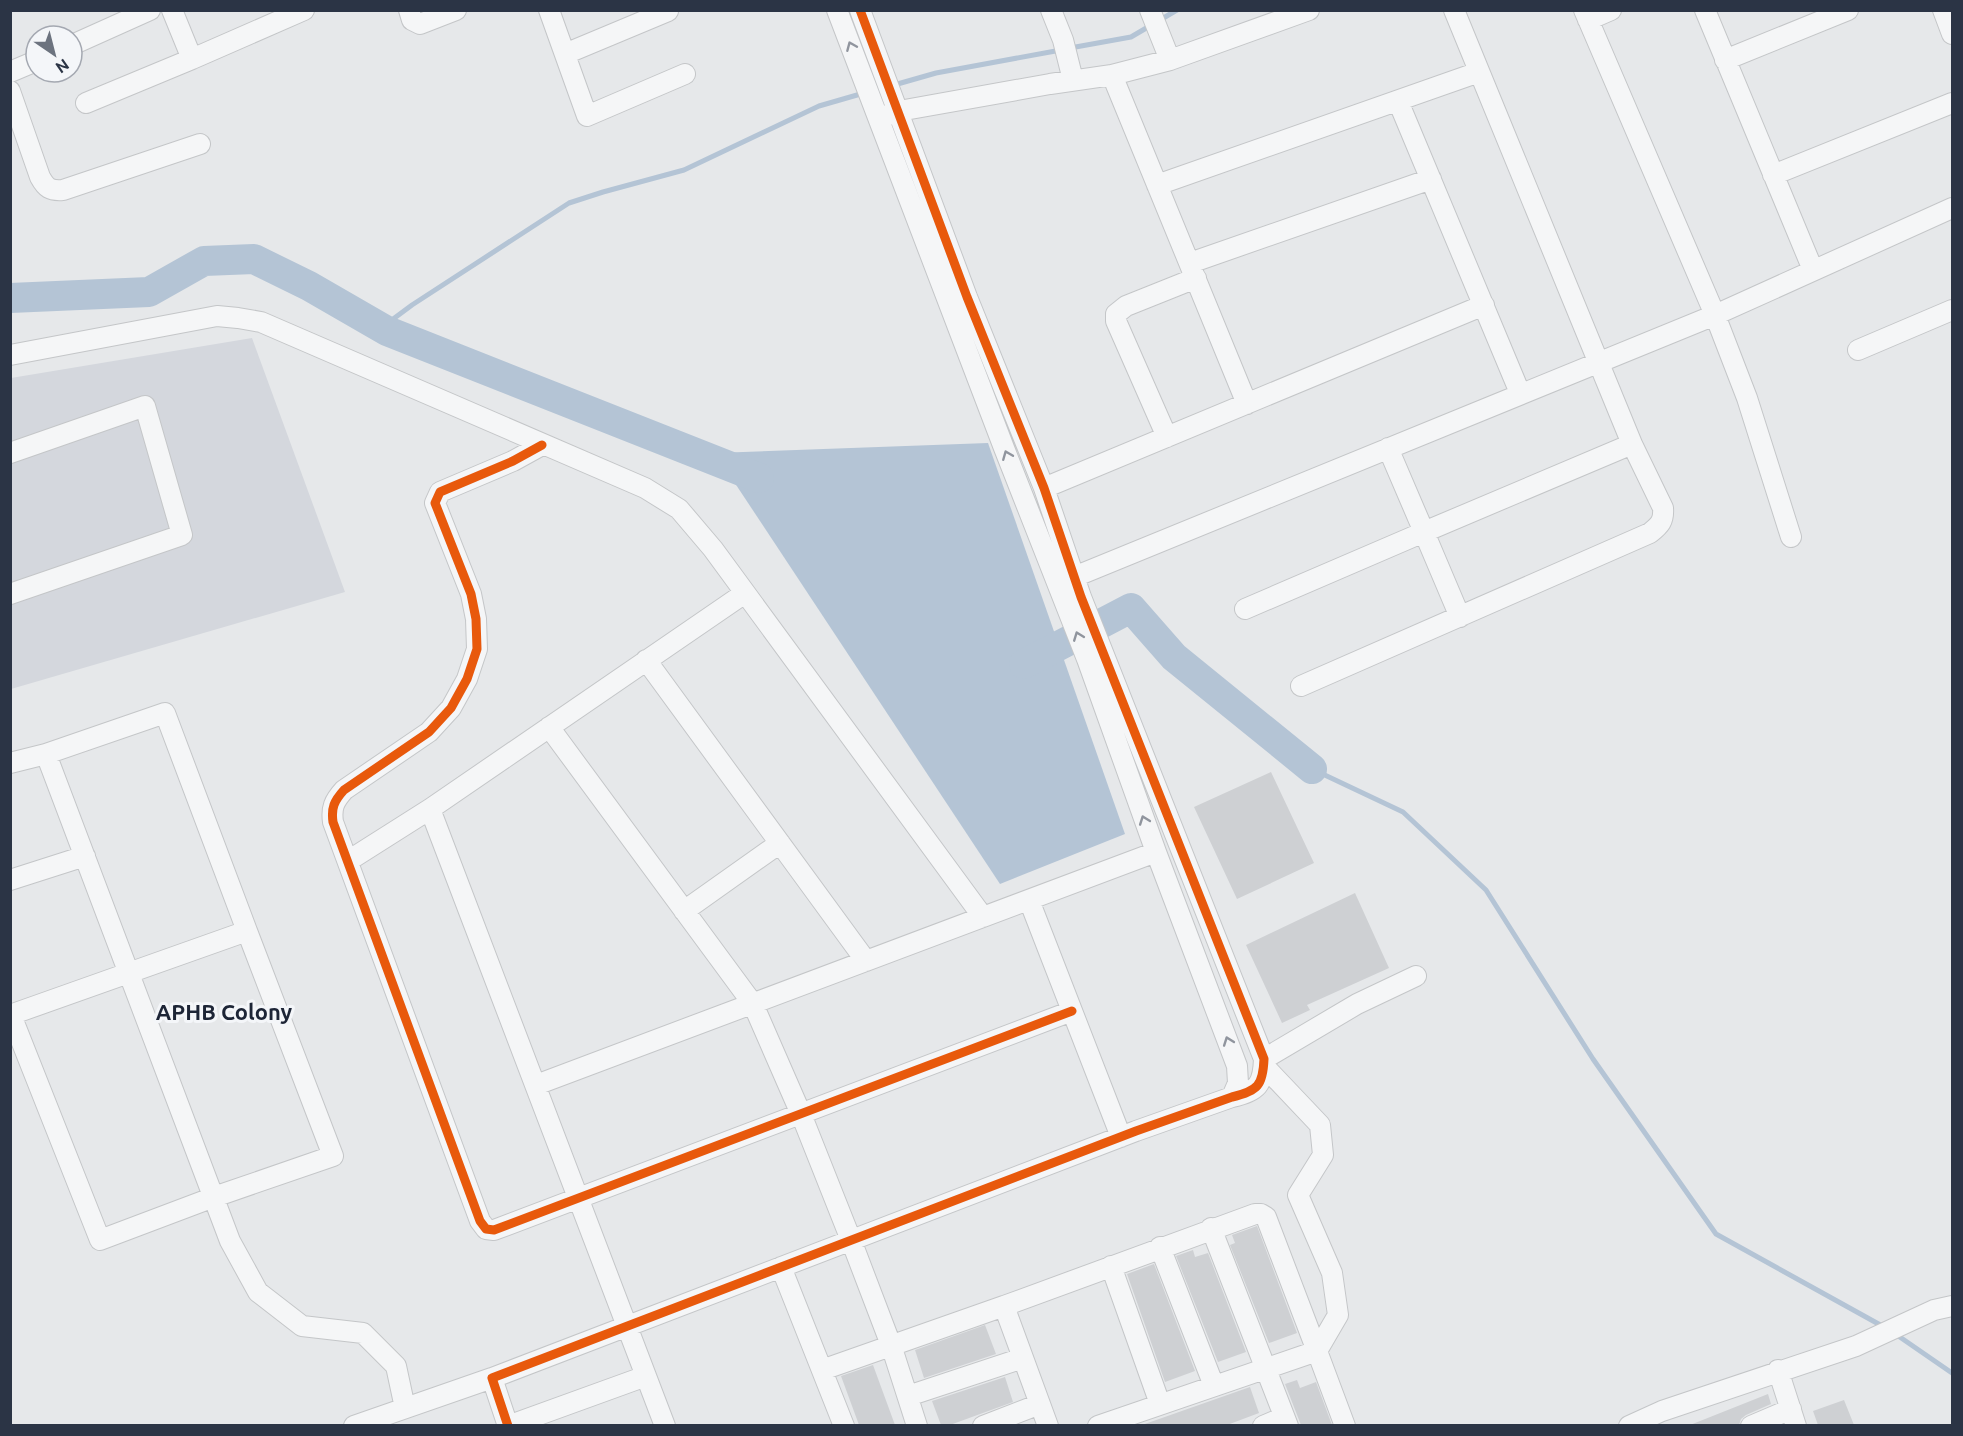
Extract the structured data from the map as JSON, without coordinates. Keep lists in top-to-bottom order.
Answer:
{
  "districts": ["APHB Colony"],
  "north": "bottom right"
}
